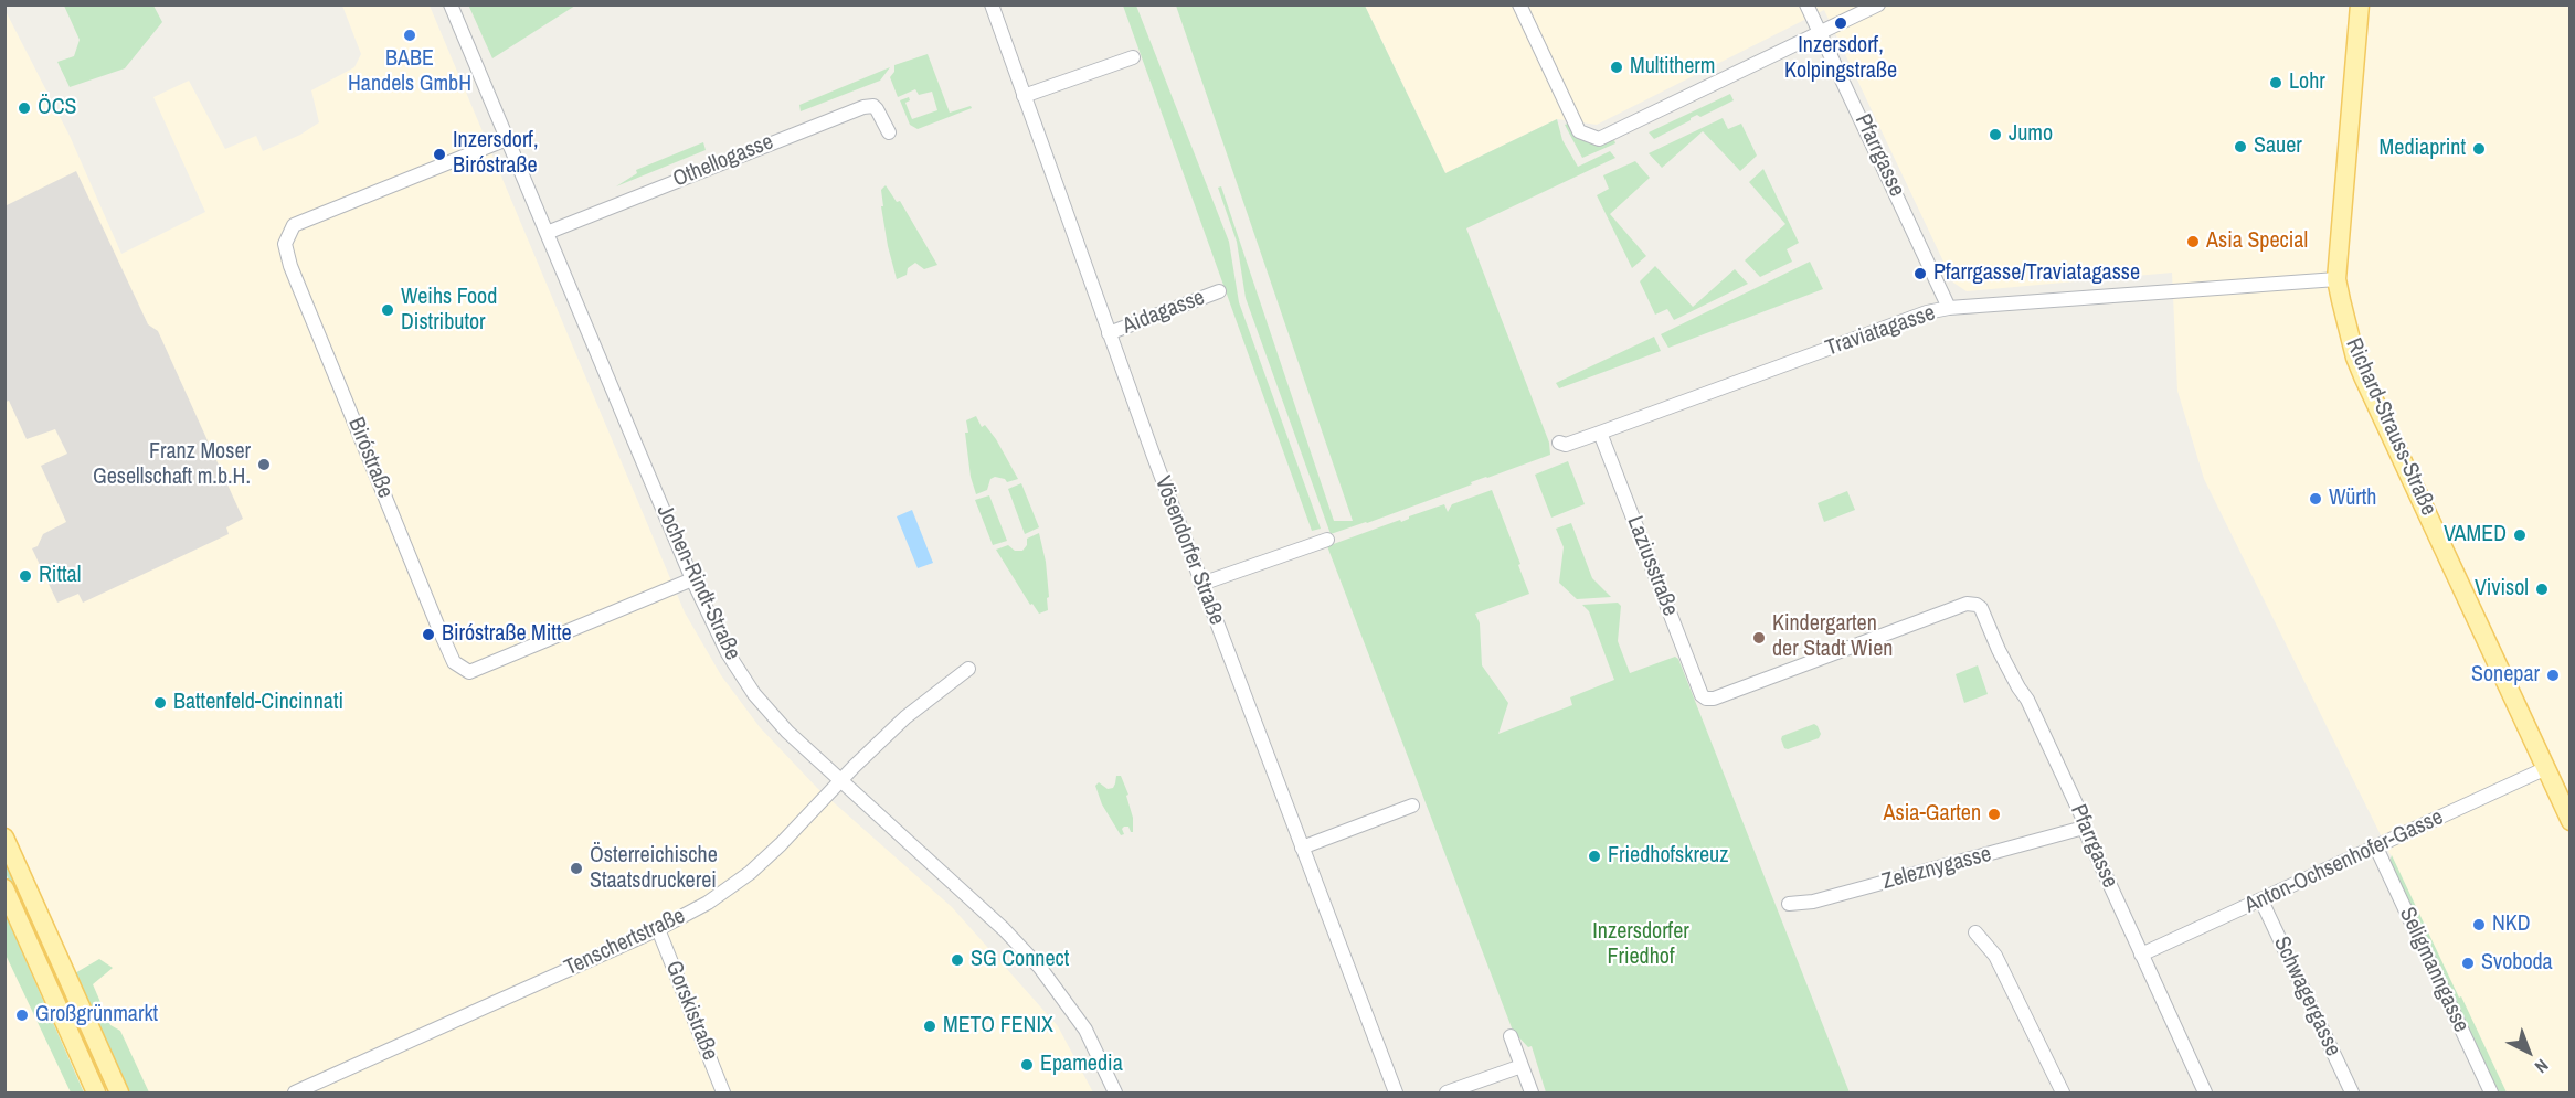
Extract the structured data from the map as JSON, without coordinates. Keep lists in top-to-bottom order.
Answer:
{
  "streets": {
    "main road": ["Richard-Strauss-Straße"],
    "street": [
      "Pfarrgasse",
      "Othellogasse",
      "Aidagasse",
      "Traviatagasse",
      "Biróstraße",
      "Vösendorfer Straße",
      "Laziusstraße",
      "Jochen-Rindt-Straße",
      "Anton-Ochsenhofer-Gasse",
      "Zeleznygasse",
      "Tenschertstraße",
      "Seligmanngasse",
      "Schwagergasse",
      "Gorskistraße"
    ]
  },
  "crossings": [
    ["Pfarrgasse", "Traviatagasse"],
    ["Pfarrgasse", "Laziusstraße"],
    ["Pfarrgasse", "Anton-Ochsenhofer-Gasse"],
    ["Pfarrgasse", "Zeleznygasse"],
    ["Othellogasse", "Jochen-Rindt-Straße"],
    ["Aidagasse", "Vösendorfer Straße"],
    ["Traviatagasse", "Richard-Strauss-Straße"],
    ["Traviatagasse", "Laziusstraße"],
    ["Richard-Strauss-Straße", "Anton-Ochsenhofer-Gasse"],
    ["Biróstraße", "Jochen-Rindt-Straße"],
    ["Jochen-Rindt-Straße", "Tenschertstraße"],
    ["Anton-Ochsenhofer-Gasse", "Seligmanngasse"],
    ["Anton-Ochsenhofer-Gasse", "Schwagergasse"],
    ["Tenschertstraße", "Gorskistraße"]
  ],
  "parks": ["Inzersdorfer Friedhof"],
  "places": [
    "Inzersdorf, Kolpingstraße",
    "BABE Handels GmbH",
    "Multitherm",
    "Lohr",
    "ÖCS",
    "Jumo",
    "Sauer",
    "Mediaprint",
    "Inzersdorf, Biróstraße",
    "Asia Special",
    "Pfarrgasse/Traviatagasse",
    "Weihs Food Distributor",
    "Franz Moser Gesellschaft m.b.H.",
    "Würth",
    "VAMED",
    "Rittal",
    "Vivisol",
    "Biróstraße Mitte",
    "Kindergarten der Stadt Wien",
    "Sonepar",
    "Battenfeld-Cincinnati",
    "Asia-Garten",
    "Friedhofskreuz",
    "Österreichische Staatsdruckerei",
    "NKD",
    "SG Connect",
    "Svoboda",
    "Großgrünmarkt",
    "METO FENIX",
    "Epamedia"
  ],
  "north": "bottom right"
}
